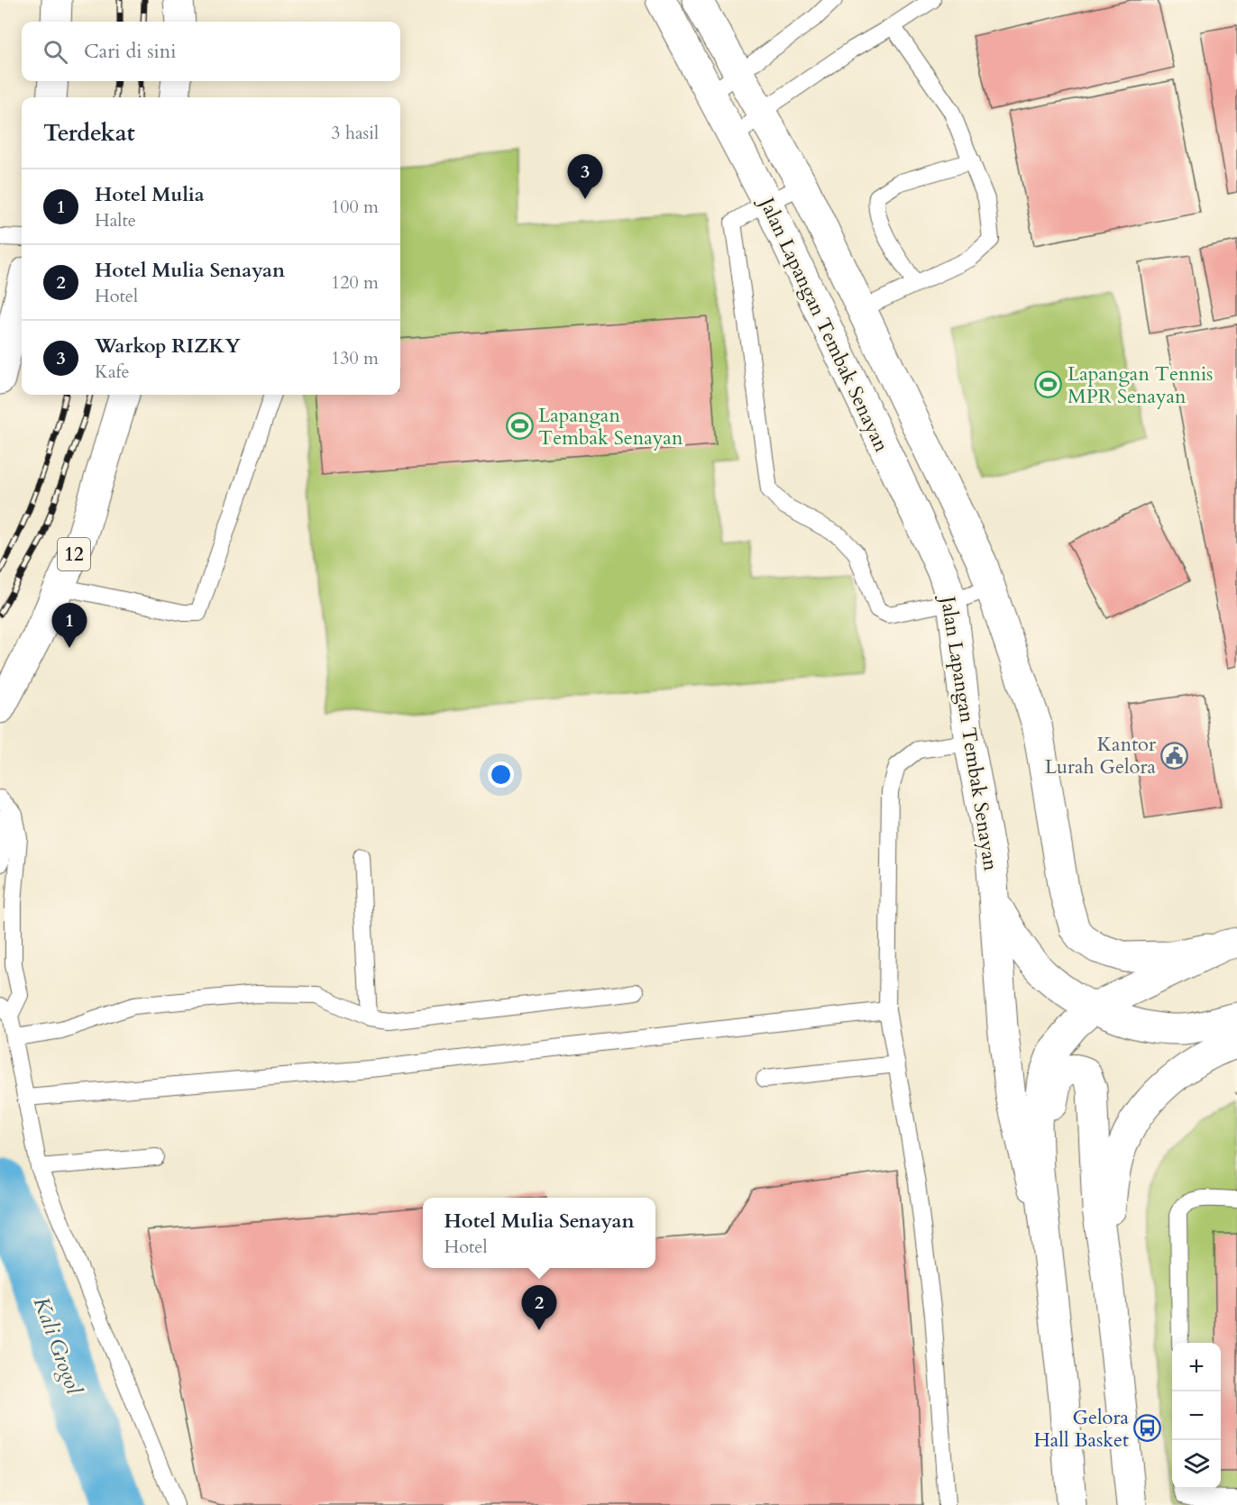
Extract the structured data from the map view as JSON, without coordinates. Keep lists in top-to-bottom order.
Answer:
{
  "streets": {
    "main road": ["Jalan Lapangan Tembak Senayan", "12"]
  },
  "water": ["Kali Grogol"],
  "places": {
    "sports": ["Lapangan Tennis MPR Senayan", "Lapangan Tembak Senayan"],
    "public building": ["Kantor Lurah Gelora"],
    "bus stop": ["Gelora Hall Basket"]
  },
  "page": {
    "search": "Cari di sini",
    "heading": ["Terdekat", "3 hasil"],
    "pins": ["3", "1", "2"],
    "list": [
      {
        "mark": "1",
        "name": "Hotel Mulia",
        "note": "Halte",
        "value": "100 m"
      },
      {
        "mark": "2",
        "name": "Hotel Mulia Senayan",
        "note": "Hotel",
        "value": "120 m"
      },
      {
        "mark": "3",
        "name": "Warkop RIZKY",
        "note": "Kafe",
        "value": "130 m"
      }
    ],
    "popup": ["Hotel Mulia Senayan", "Hotel"],
    "map_buttons": ["+", "−"]
  }
}
